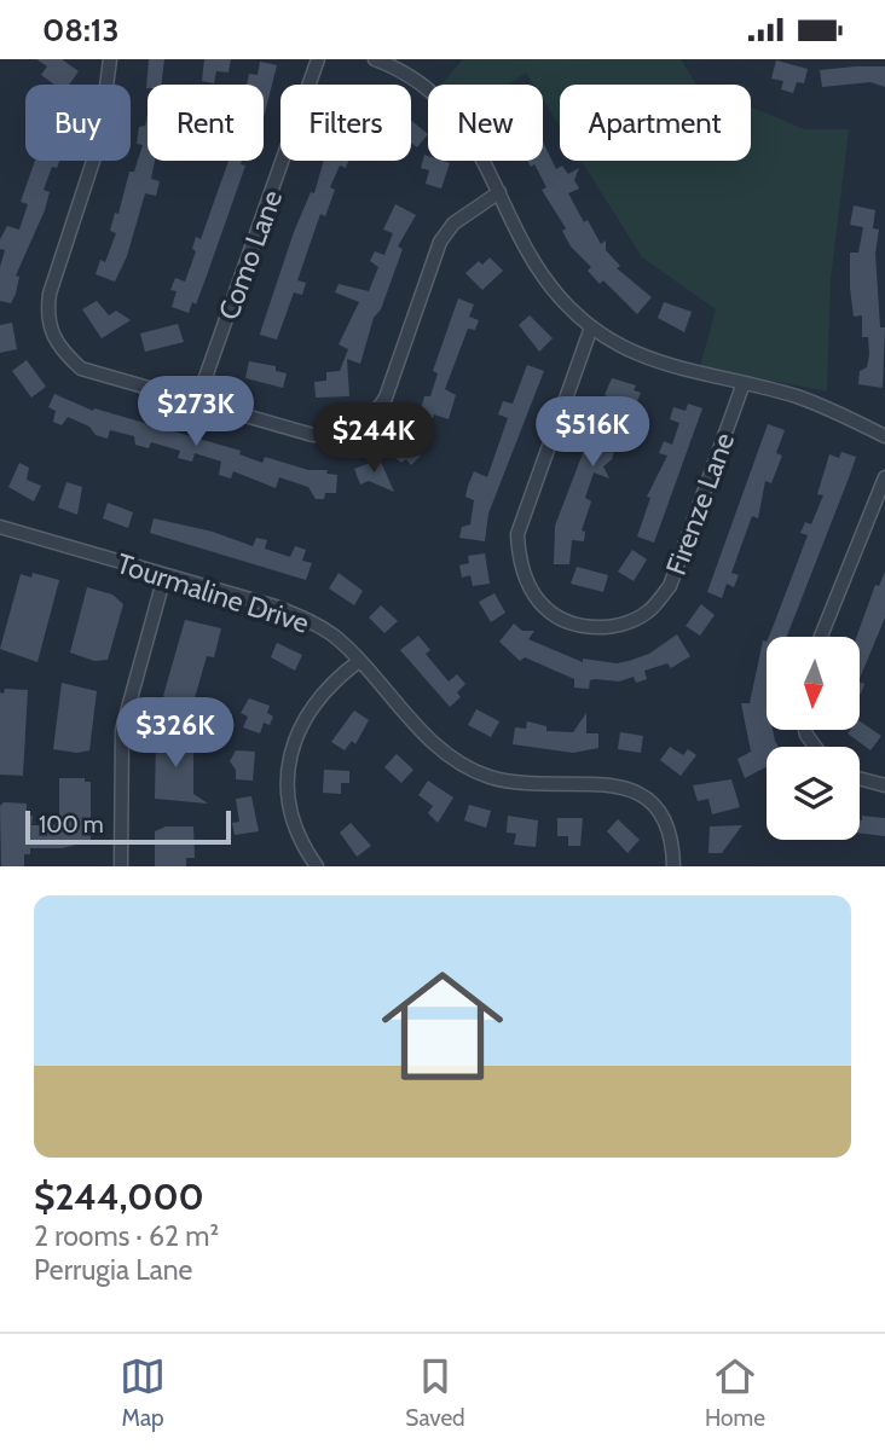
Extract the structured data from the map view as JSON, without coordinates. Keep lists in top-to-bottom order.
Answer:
{
  "streets": {
    "street": ["Como Lane", "Firenze Lane", "Tourmaline Drive"]
  },
  "scale_bar": "100 m",
  "north": "bottom",
  "page": {
    "status": "08:13",
    "chip": [
      "Buy",
      "Rent",
      "Filters",
      "New",
      "Apartment"
    ],
    "price": [
      "$273K",
      "$516K",
      "$244K",
      "$326K"
    ],
    "scale": "100 m",
    "list": [
      {
        "name": "$244,000",
        "note": "2 rooms · 62 m² · Perrugia Lane"
      }
    ],
    "tabs": ["Map", "Saved", "Home"]
  }
}
